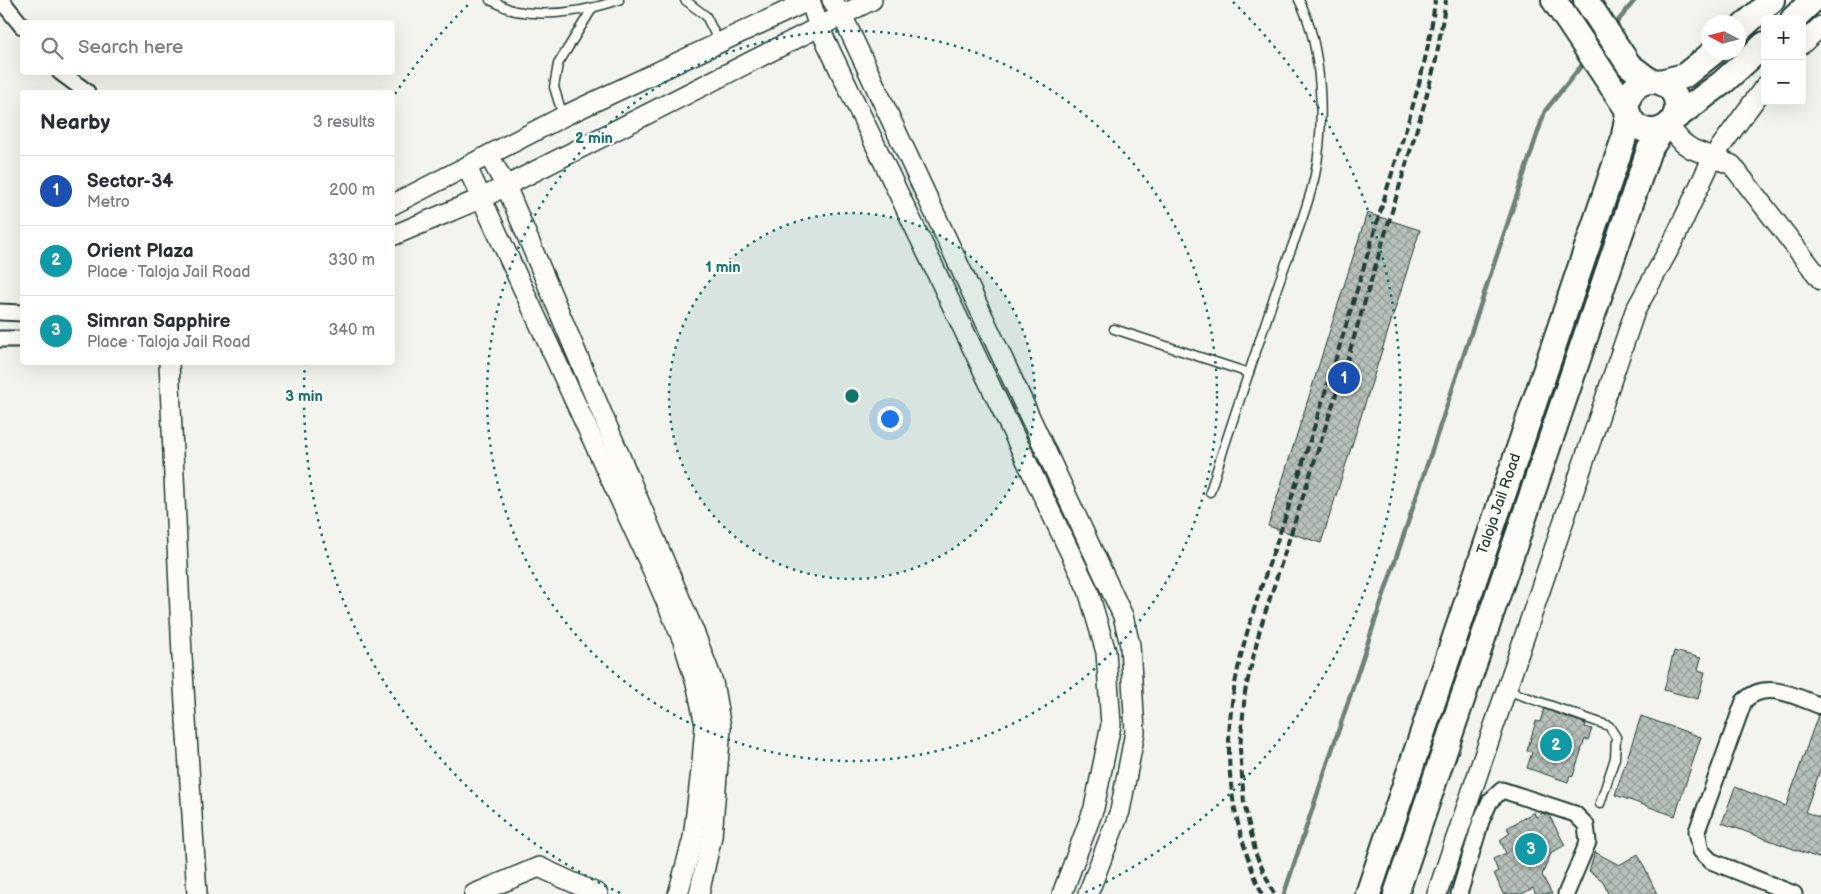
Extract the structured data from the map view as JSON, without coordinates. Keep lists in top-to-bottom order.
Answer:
{
  "streets": {
    "main road": ["Taloja Jail Road"]
  },
  "north": "left",
  "page": {
    "map_buttons": ["+", "−"],
    "search": "Search here",
    "heading": ["Nearby", "3 results"],
    "list": [
      {
        "mark": "1",
        "name": "Sector-34",
        "note": "Metro",
        "value": "200 m"
      },
      {
        "mark": "2",
        "name": "Orient Plaza",
        "note": "Place · Taloja Jail Road",
        "value": "330 m"
      },
      {
        "mark": "3",
        "name": "Simran Sapphire",
        "note": "Place · Taloja Jail Road",
        "value": "340 m"
      }
    ],
    "pins": ["1", "2", "3"]
  },
  "rings": ["2 min", "1 min", "3 min"]
}
